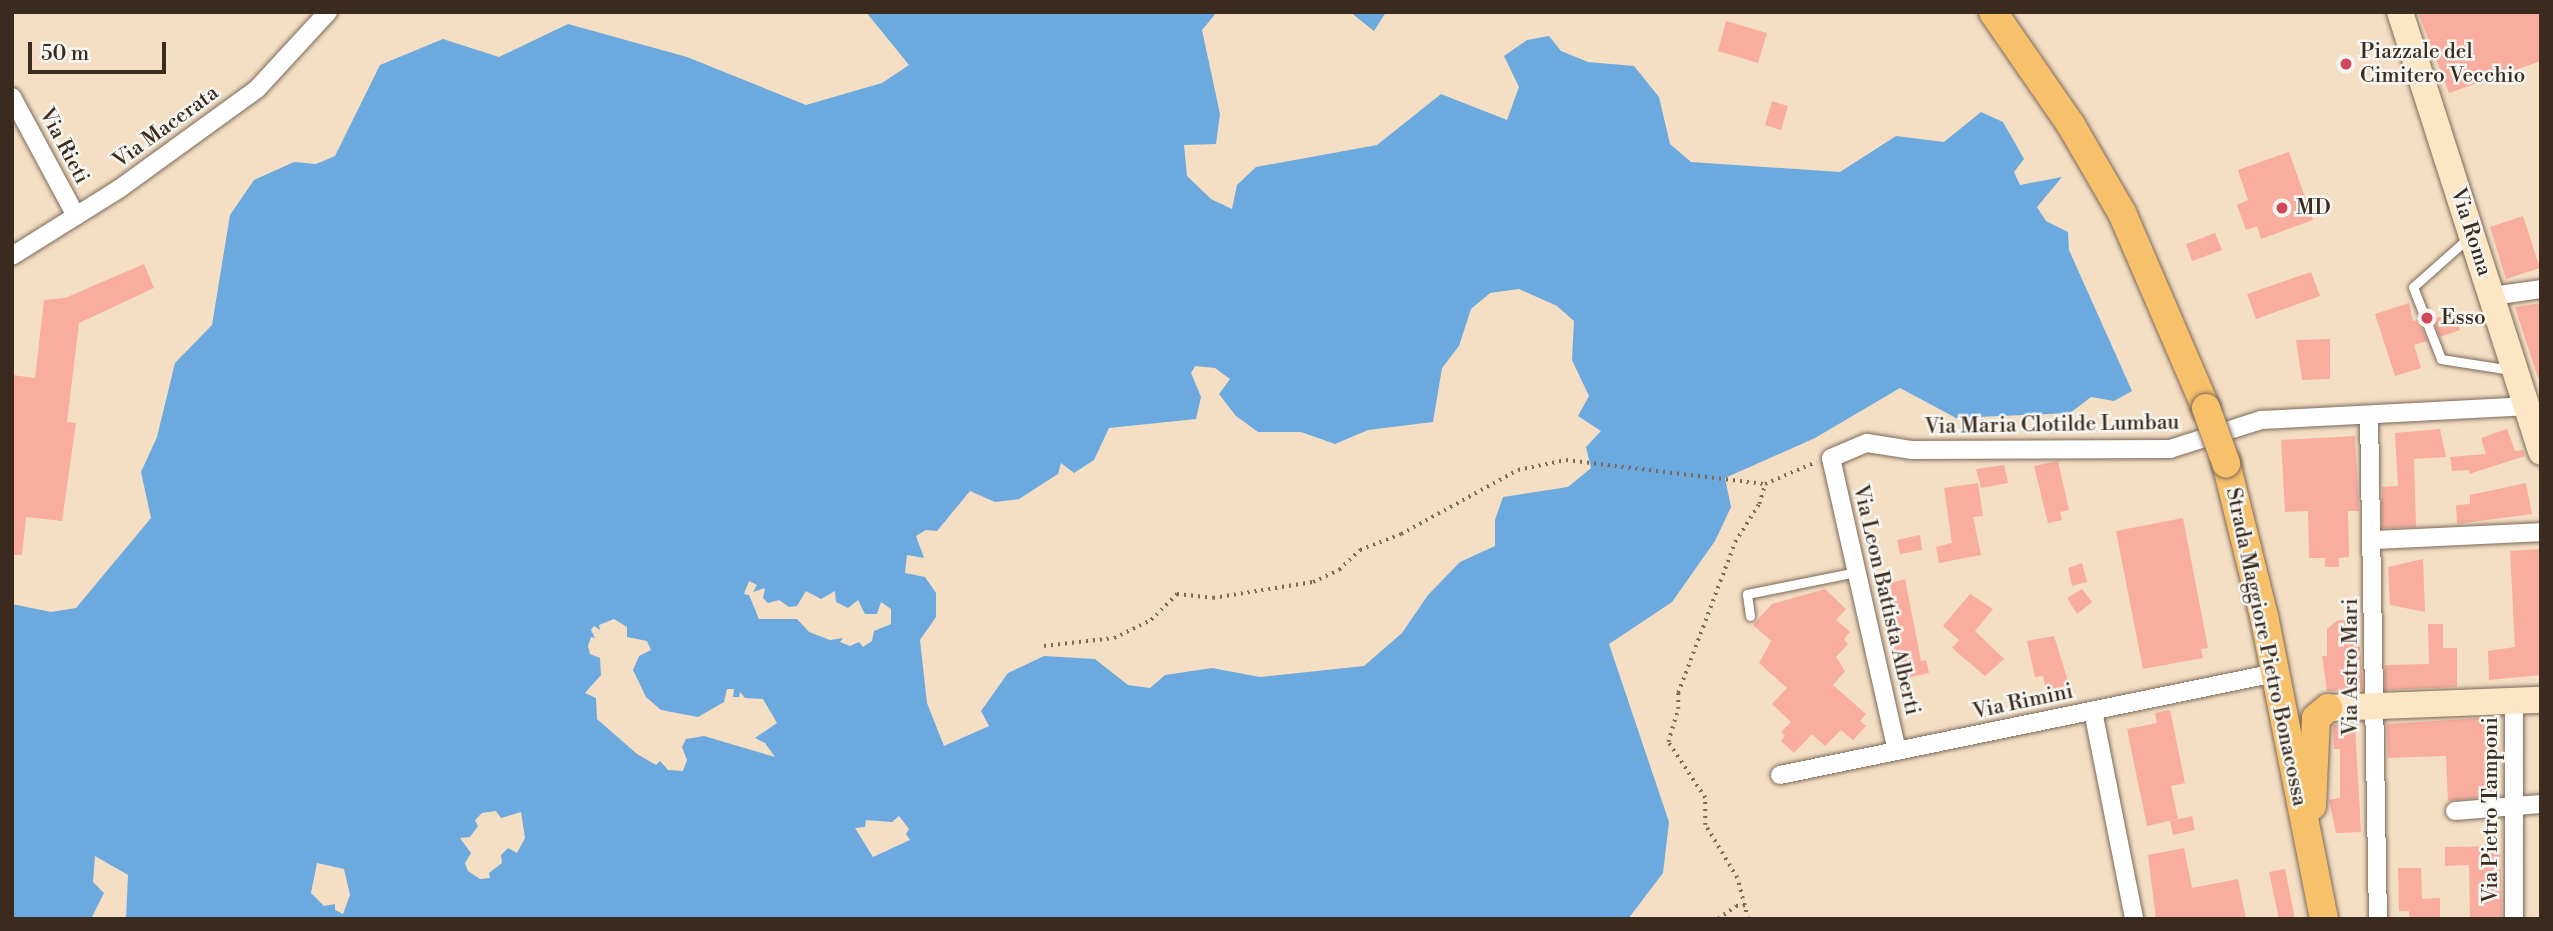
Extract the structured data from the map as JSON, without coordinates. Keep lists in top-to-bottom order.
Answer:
{
  "streets": {
    "main road": ["Via Roma", "Strada Maggiore Pietro Bonacossa"],
    "street": [
      "Via Macerata",
      "Via Rieti",
      "Via Maria Clotilde Lumbau",
      "Via Leon Battista Alberti",
      "Via Astro Mari",
      "Via Rimini",
      "Via Pietro Tamponi"
    ]
  },
  "crossings": [
    ["Via Macerata", "Via Rieti"],
    ["Via Roma", "Via Maria Clotilde Lumbau"],
    ["Via Maria Clotilde Lumbau", "Via Leon Battista Alberti"],
    ["Via Maria Clotilde Lumbau", "Via Astro Mari"],
    ["Via Leon Battista Alberti", "Via Rimini"],
    ["Strada Maggiore Pietro Bonacossa", "Via Rimini"]
  ],
  "places": ["Piazzale del Cimitero Vecchio", "MD", "Esso"],
  "scale_bar": "50 m"
}
